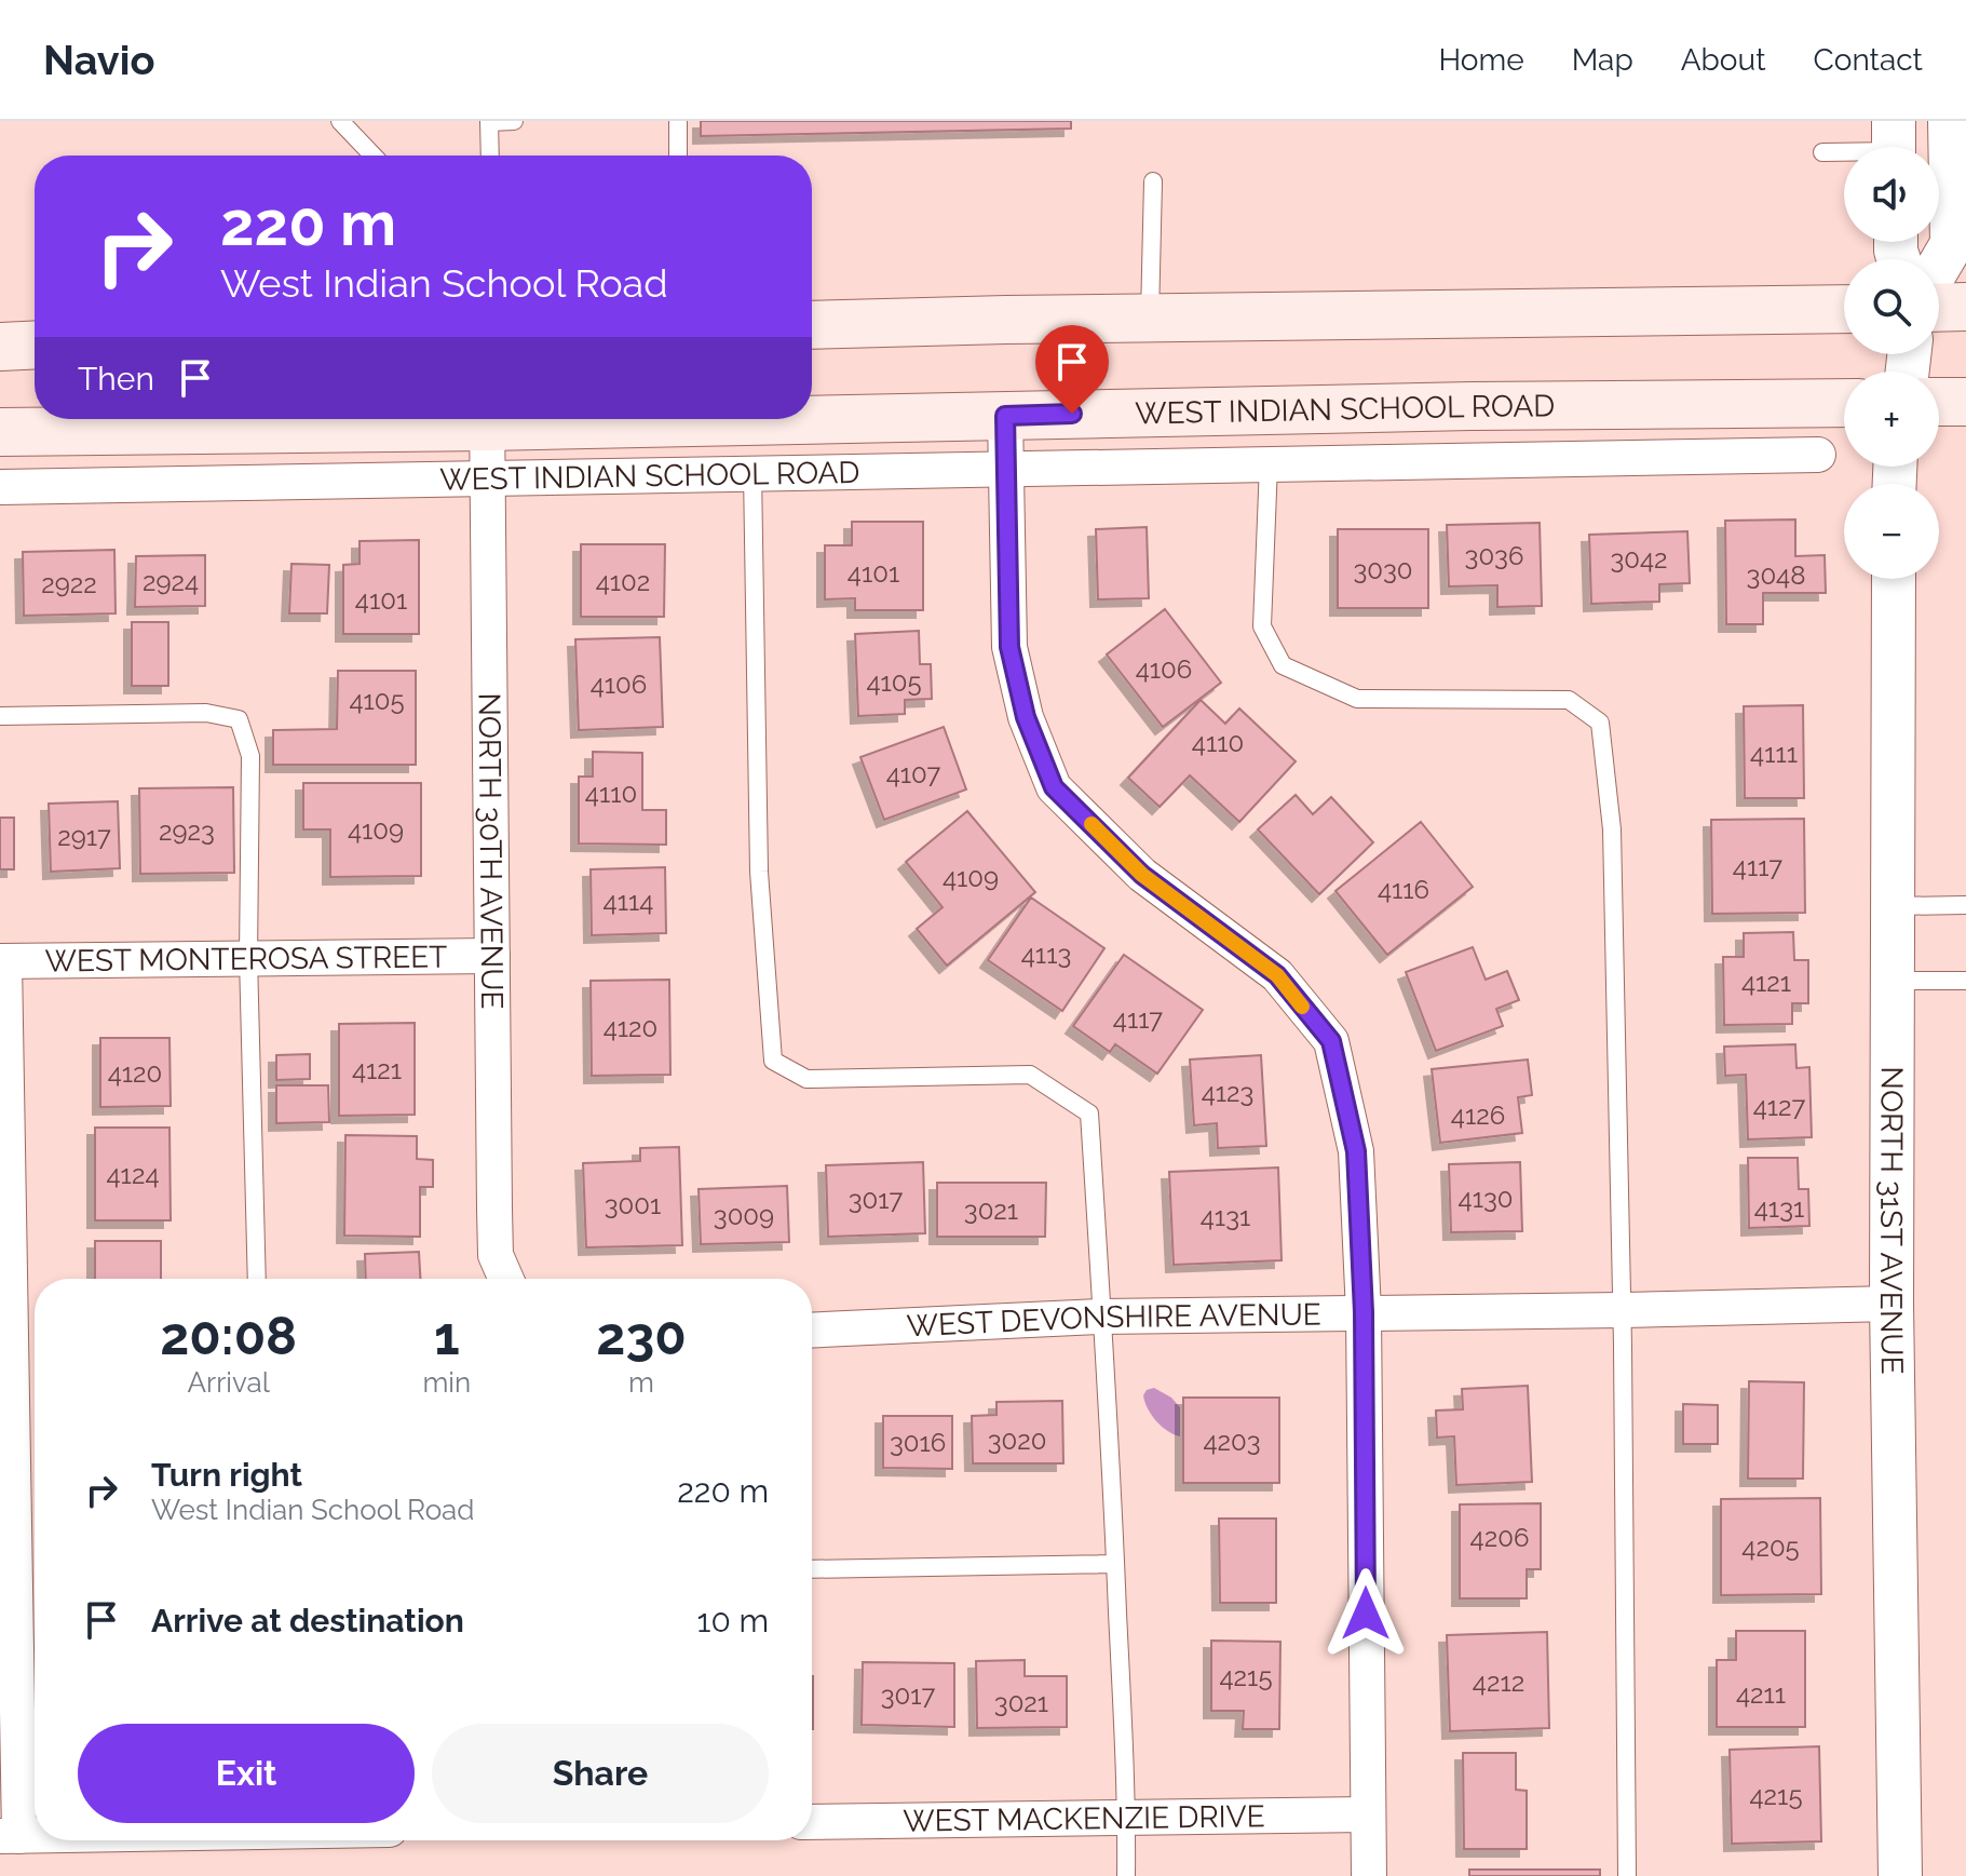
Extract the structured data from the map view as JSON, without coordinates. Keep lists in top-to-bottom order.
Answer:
{
  "streets": {
    "main road": ["WEST INDIAN SCHOOL ROAD"],
    "street": [
      "NORTH 30TH AVENUE",
      "WEST MONTEROSA STREET",
      "NORTH 31ST AVENUE",
      "WEST DEVONSHIRE AVENUE",
      "WEST MACKENZIE DRIVE"
    ]
  },
  "crossings": [
    ["WEST INDIAN SCHOOL ROAD", "NORTH 30TH AVENUE"],
    ["NORTH 30TH AVENUE", "WEST MONTEROSA STREET"],
    ["NORTH 31ST AVENUE", "WEST DEVONSHIRE AVENUE"]
  ],
  "house_numbers": [
    "3036",
    "3042",
    "3030",
    "4101",
    "3048",
    "2924",
    "4102",
    "2922",
    "4101",
    "4106",
    "4105",
    "4106",
    "4105",
    "4110",
    "4111",
    "4107",
    "4110",
    "4109",
    "2923",
    "2917",
    "4117",
    "4109",
    "4116",
    "4114",
    "4113",
    "4121",
    "4117",
    "4120",
    "4121",
    "4120",
    "4123",
    "4127",
    "4126",
    "4124",
    "4130",
    "3017",
    "3001",
    "4131",
    "3021",
    "3009",
    "4131",
    "3020",
    "4203",
    "3016",
    "4206",
    "4205",
    "4215",
    "4212",
    "4211",
    "3017",
    "3021",
    "4215"
  ],
  "page": {
    "header": "Navio",
    "nav": [
      "Home",
      "Map",
      "About",
      "Contact"
    ],
    "map_buttons": ["+", "−"],
    "turn": ["220 m", "West Indian School Road"],
    "then": "Then",
    "eta": [
      "20:08",
      "Arrival",
      "1",
      "min",
      "230",
      "m"
    ],
    "list": [
      {
        "name": "Turn right",
        "note": "West Indian School Road",
        "value": "220 m"
      },
      {
        "name": "Arrive at destination",
        "value": "10 m"
      }
    ],
    "buttons": ["Exit", "Share"]
  }
}
